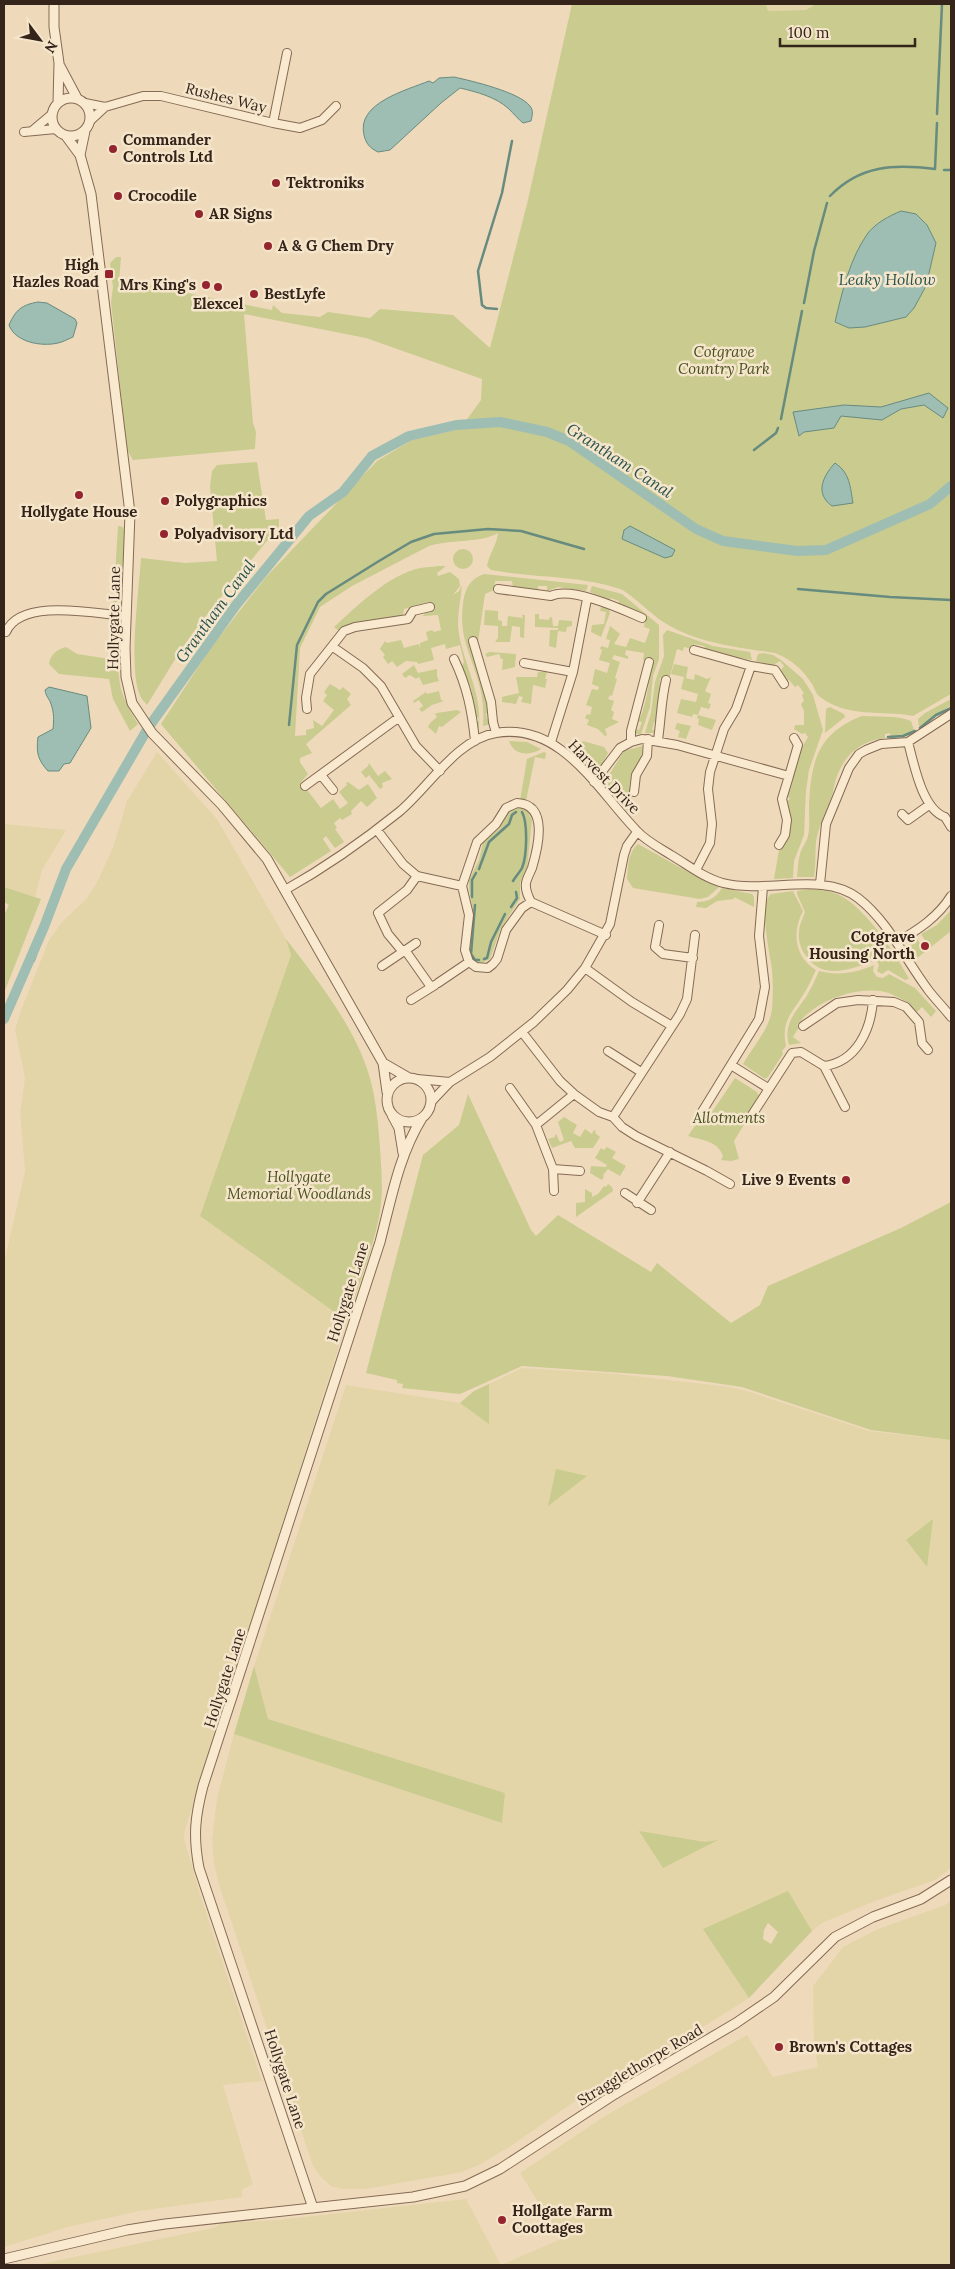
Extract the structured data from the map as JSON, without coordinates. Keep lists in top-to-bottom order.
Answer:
{
  "streets": {
    "street": [
      "Rushes Way",
      "Hollygate Lane",
      "Harvest Drive",
      "Stragglethorpe Road"
    ]
  },
  "crossings": [
    ["Hollygate Lane", "Harvest Drive"],
    ["Hollygate Lane", "Stragglethorpe Road"]
  ],
  "water": ["Leaky Hollow", "Grantham Canal"],
  "parks": ["Cotgrave Country Park", "Allotments", "Hollygate Memorial Woodlands"],
  "places": {
    "other": [
      "Commander Controls Ltd",
      "Tektroniks",
      "Crocodile",
      "AR Signs",
      "A & G Chem Dry",
      "Mrs King's",
      "Elexcel",
      "BestLyfe",
      "Hollygate House",
      "Polygraphics",
      "Polyadvisory Ltd",
      "Cotgrave Housing North",
      "Live 9 Events",
      "Brown's Cottages",
      "Hollgate Farm Coottages"
    ],
    "transit": ["High Hazles Road"]
  },
  "scale_bar": "100 m",
  "north": "bottom right"
}
